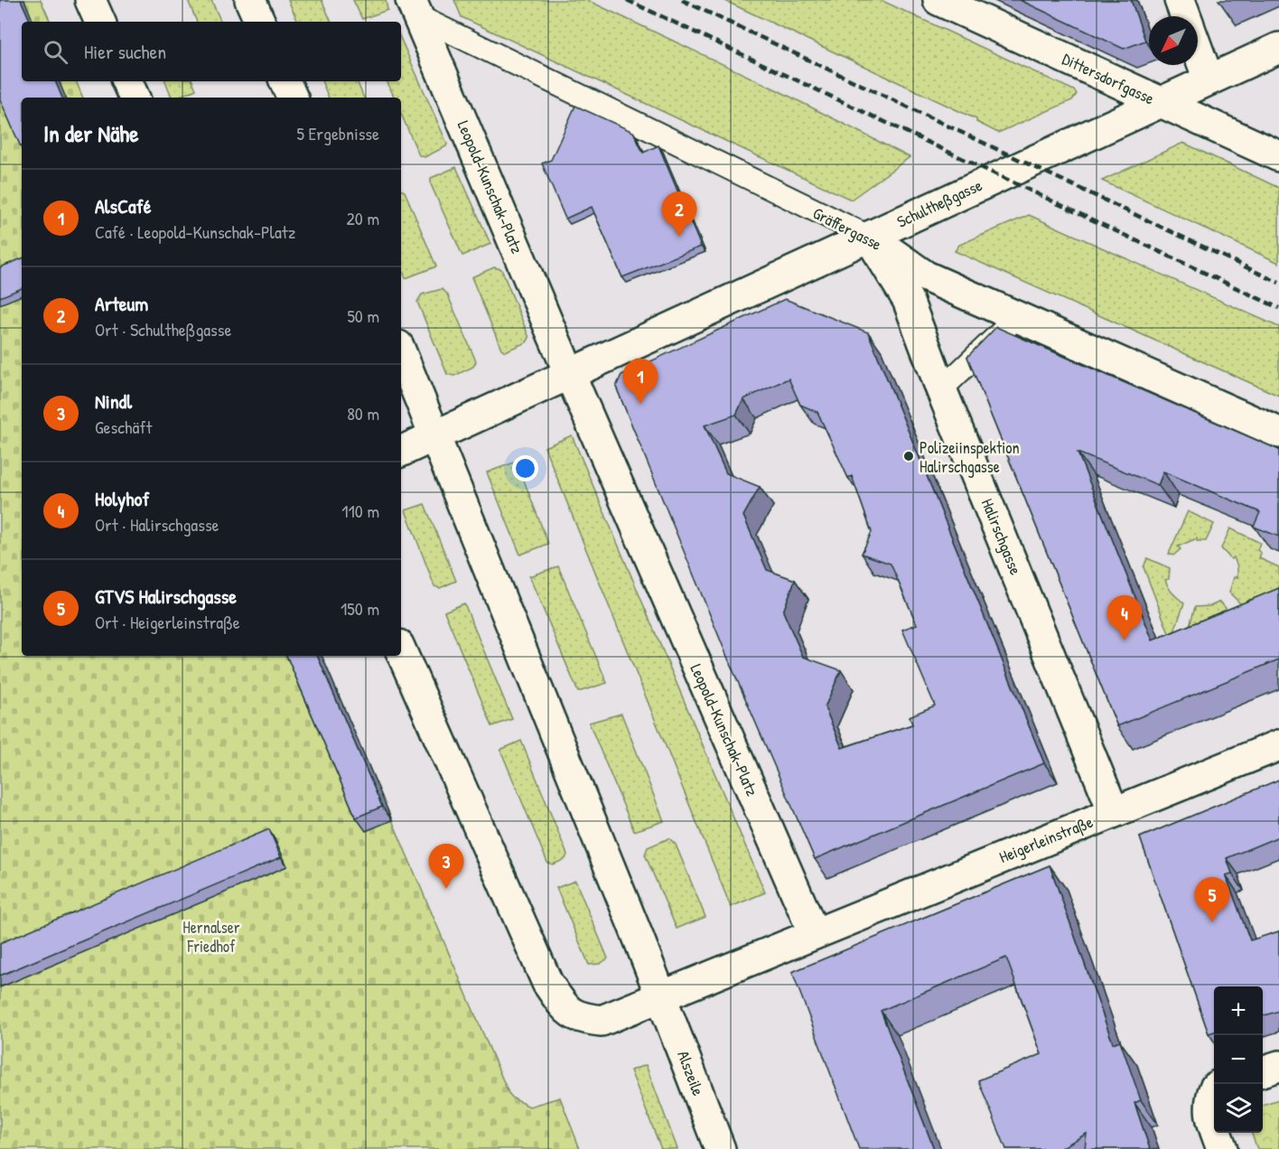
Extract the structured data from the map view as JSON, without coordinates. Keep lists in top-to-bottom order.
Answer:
{
  "streets": {
    "street": [
      "Dittersdorfgasse",
      "Leopold-Kunschak-Platz",
      "Schultheßgasse",
      "Gräffergasse",
      "Halirschgasse",
      "Heigerleinstraße",
      "Alszeile"
    ]
  },
  "crossings": [
    ["Dittersdorfgasse", "Schultheßgasse"],
    ["Leopold-Kunschak-Platz", "Schultheßgasse"],
    ["Leopold-Kunschak-Platz", "Gräffergasse"],
    ["Leopold-Kunschak-Platz", "Heigerleinstraße"],
    ["Schultheßgasse", "Gräffergasse"],
    ["Schultheßgasse", "Halirschgasse"],
    ["Gräffergasse", "Halirschgasse"],
    ["Halirschgasse", "Heigerleinstraße"]
  ],
  "parks": ["Hernalser Friedhof"],
  "places": ["Polizeiinspektion Halirschgasse"],
  "north": "bottom left",
  "page": {
    "search": "Hier suchen",
    "heading": ["In der Nähe", "5 Ergebnisse"],
    "list": [
      {
        "mark": "1",
        "name": "AlsCafé",
        "note": "Café · Leopold-Kunschak-Platz",
        "value": "20 m"
      },
      {
        "mark": "2",
        "name": "Arteum",
        "note": "Ort · Schultheßgasse",
        "value": "50 m"
      },
      {
        "mark": "3",
        "name": "Nindl",
        "note": "Geschäft",
        "value": "80 m"
      },
      {
        "mark": "4",
        "name": "Holyhof",
        "note": "Ort · Halirschgasse",
        "value": "110 m"
      },
      {
        "mark": "5",
        "name": "GTVS Halirschgasse",
        "note": "Ort · Heigerleinstraße",
        "value": "150 m"
      }
    ],
    "pins": [
      "2",
      "1",
      "4",
      "3",
      "5"
    ],
    "map_buttons": ["+", "−"]
  }
}
